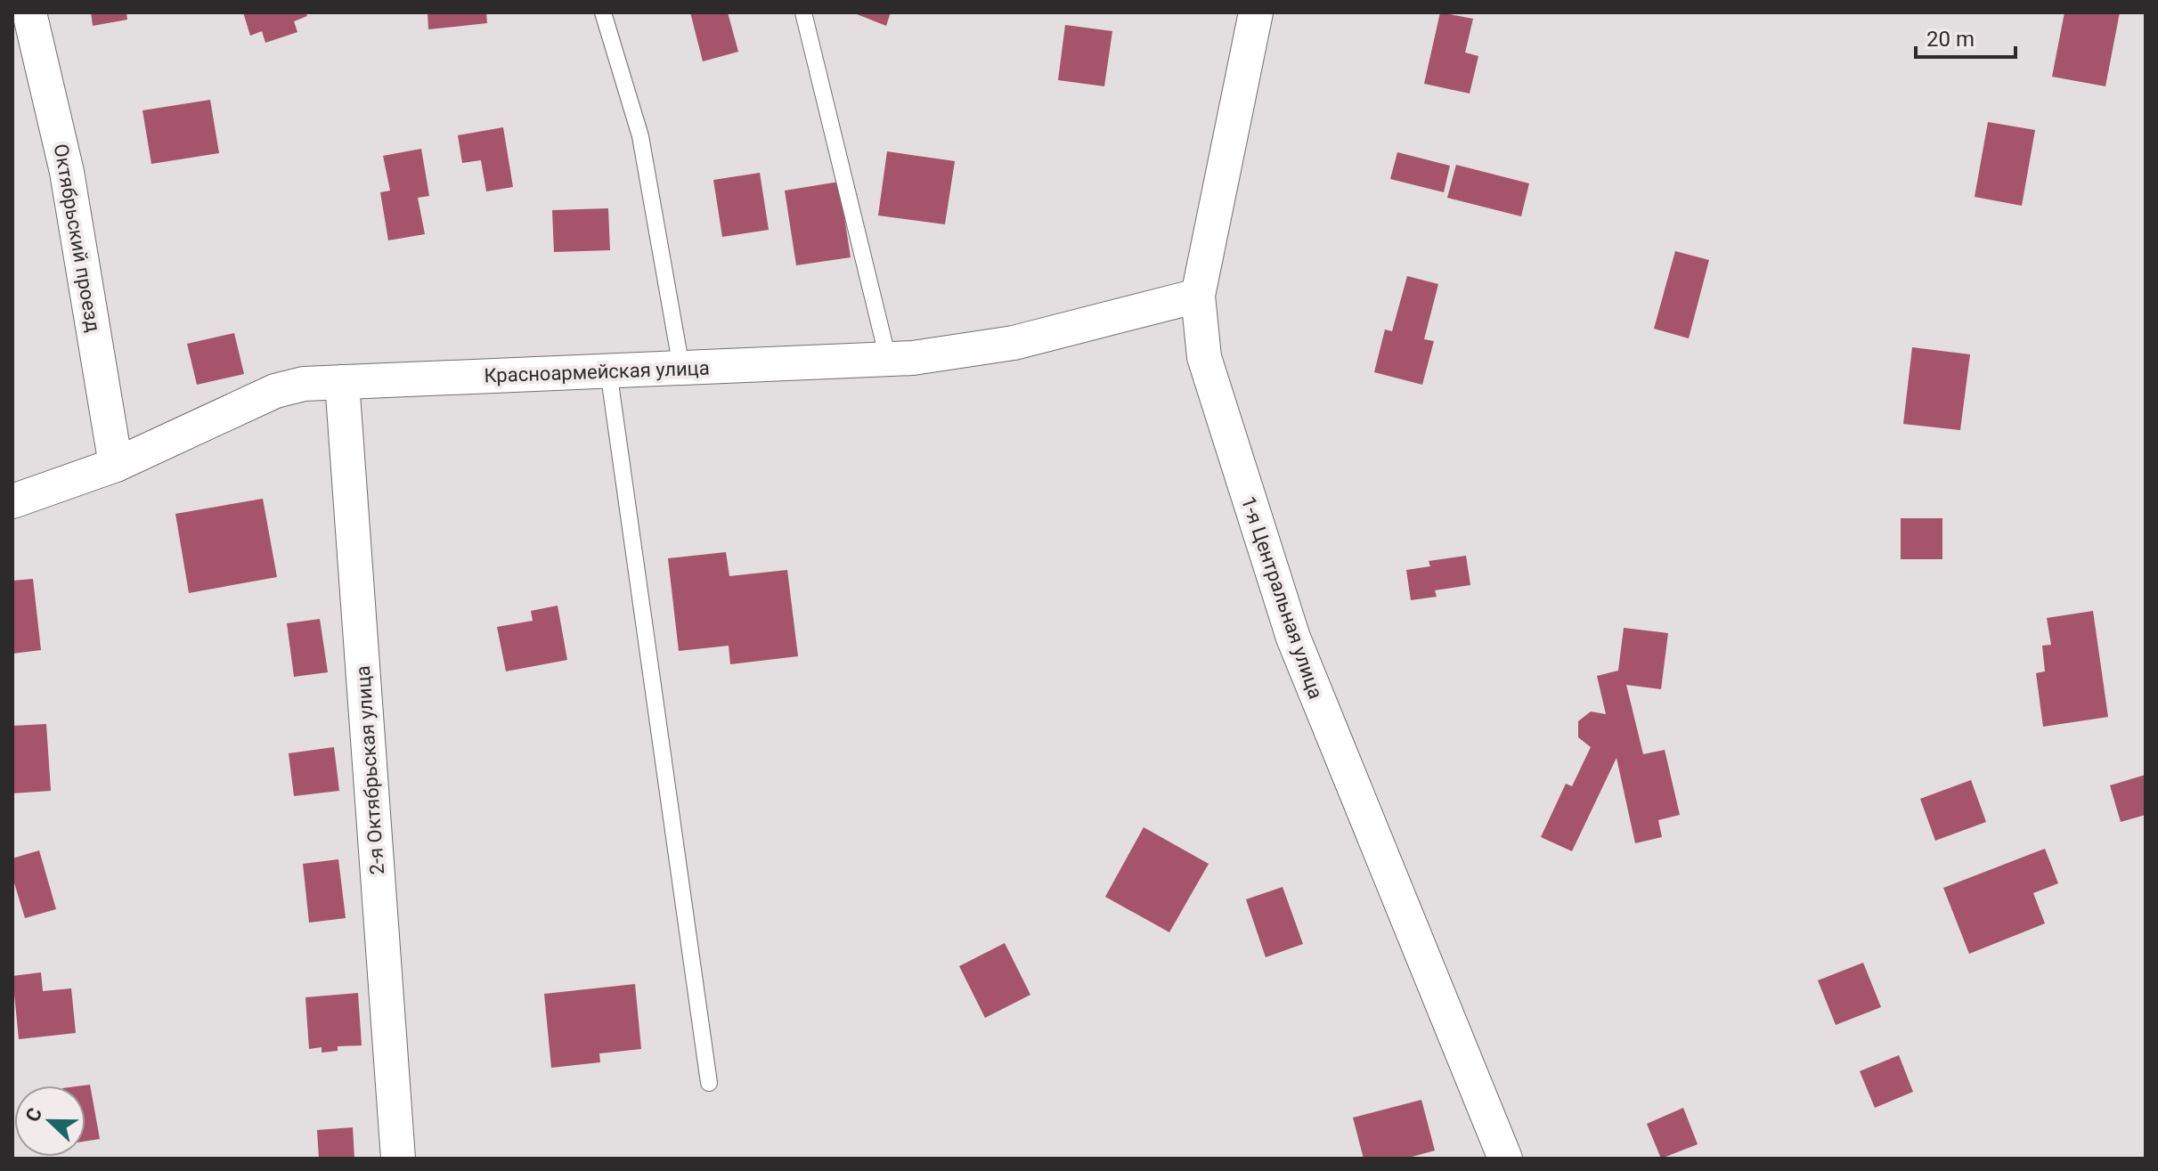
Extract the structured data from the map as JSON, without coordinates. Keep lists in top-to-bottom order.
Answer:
{
  "streets": {
    "street": [
      "Октябрьский проезд",
      "Красноармейская улица",
      "1-я Центральная улица",
      "2-я Октябрьская улица"
    ]
  },
  "crossings": [
    ["Октябрьский проезд", "Красноармейская улица"],
    ["Красноармейская улица", "1-я Центральная улица"],
    ["Красноармейская улица", "2-я Октябрьская улица"]
  ],
  "scale_bar": "20 m",
  "north": "left"
}
